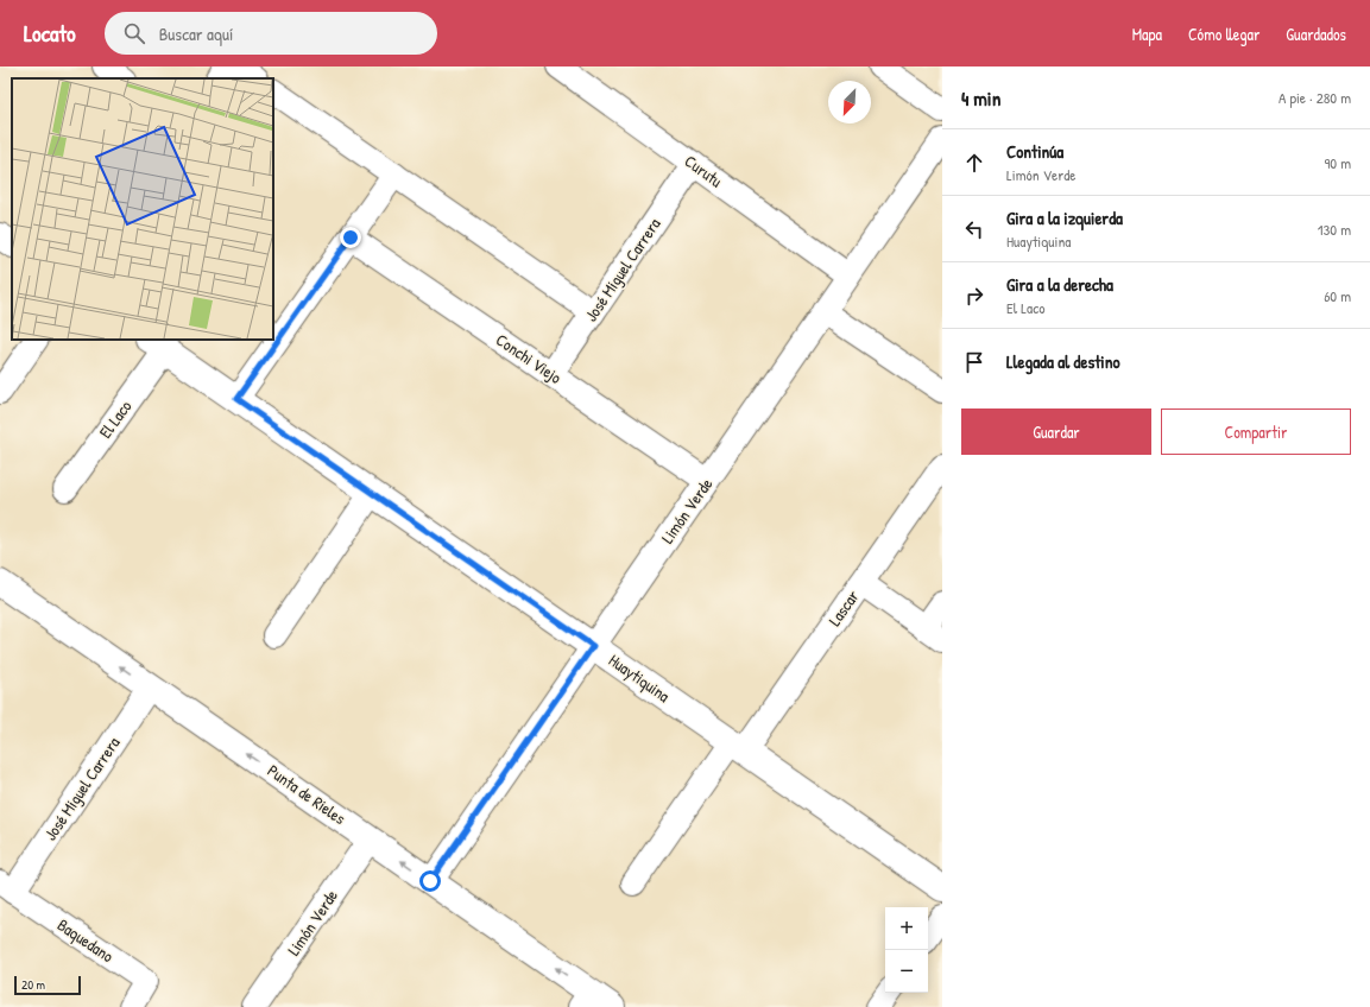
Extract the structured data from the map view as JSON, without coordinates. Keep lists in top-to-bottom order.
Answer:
{
  "streets": {
    "main road": ["Huaytiquina", "Punta de Rieles"],
    "street": [
      "Curutu",
      "José Miguel Carrera",
      "Conchi Viejo",
      "El Laco",
      "Limón Verde",
      "Lascar",
      "Baquedano"
    ]
  },
  "crossings": [
    ["Curutu", "José Miguel Carrera"],
    ["Curutu", "Limón Verde"],
    ["José Miguel Carrera", "Conchi Viejo"],
    ["José Miguel Carrera", "Punta de Rieles"],
    ["José Miguel Carrera", "Baquedano"],
    ["Conchi Viejo", "Limón Verde"],
    ["El Laco", "Huaytiquina"],
    ["Limón Verde", "Huaytiquina"],
    ["Limón Verde", "Punta de Rieles"],
    ["Lascar", "Huaytiquina"]
  ],
  "one_way": ["Punta de Rieles"],
  "scale_bar": "20 m",
  "north": "bottom left",
  "page": {
    "header": "Locato",
    "search": "Buscar aquí",
    "nav": ["Mapa", "Cómo llegar", "Guardados"],
    "heading": ["4 min", "A pie · 280 m"],
    "list": [
      ["Continúa", "Limón Verde", "90 m"],
      ["Gira a la izquierda", "Huaytiquina", "130 m"],
      ["Gira a la derecha", "El Laco", "60 m"],
      "Llegada al destino"
    ],
    "buttons": ["Guardar", "Compartir"],
    "map_buttons": ["+", "−"],
    "scale": "20 m"
  }
}
